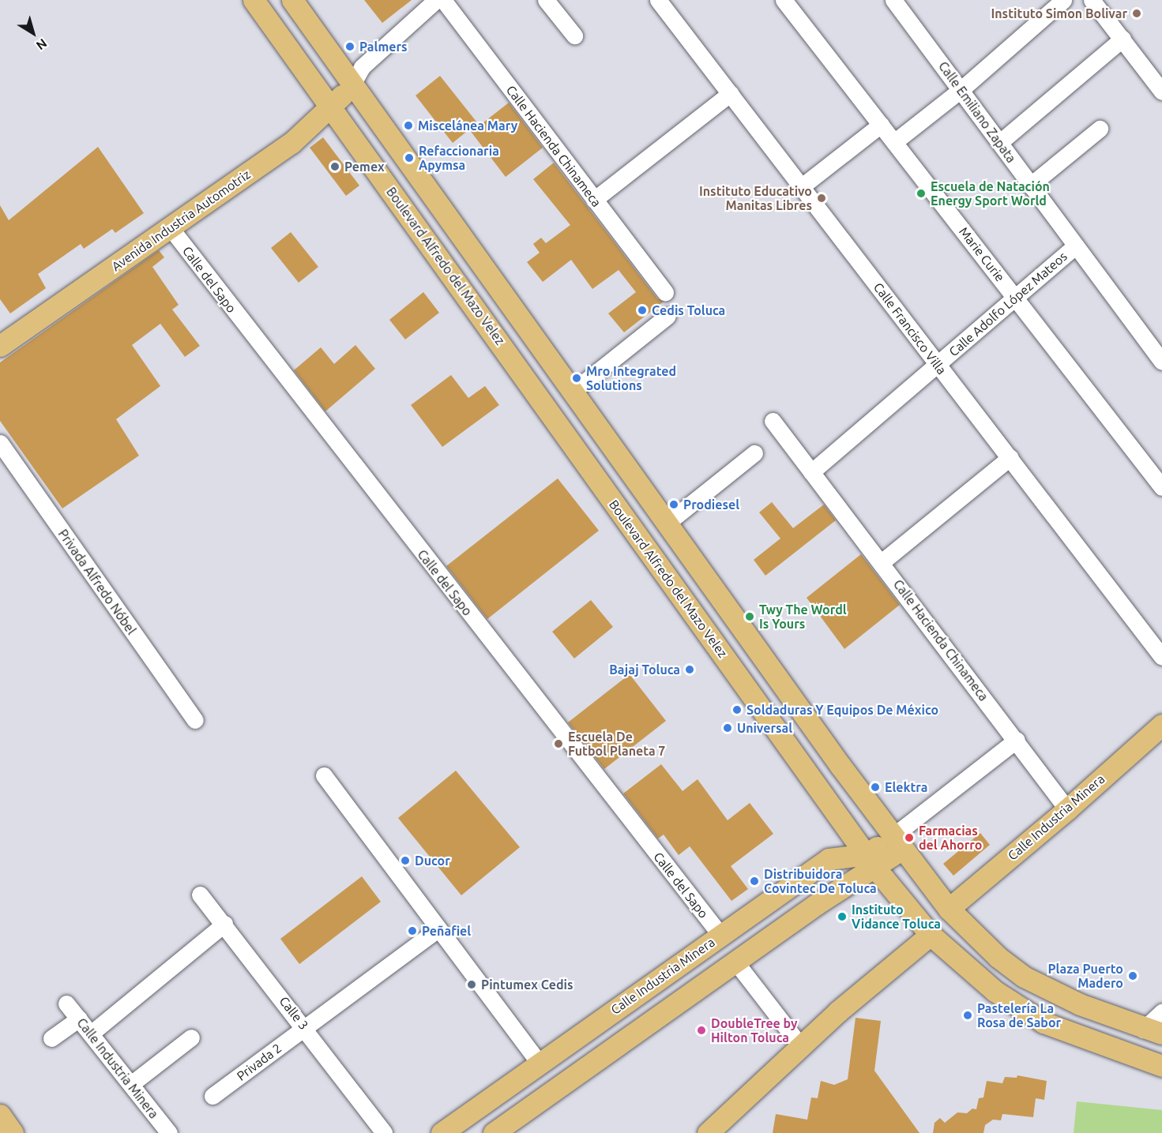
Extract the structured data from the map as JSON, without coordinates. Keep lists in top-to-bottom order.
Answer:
{
  "streets": {
    "main road": ["Avenida Industria Automotriz", "Boulevard Alfredo del Mazo Velez", "Calle Industria Minera"],
    "street": [
      "Calle Emiliano Zapata",
      "Calle Hacienda Chinameca",
      "Marie Curie",
      "Calle del Sapo",
      "Calle Adolfo López Mateos",
      "Calle Francisco Villa",
      "Privada Alfredo Nóbel",
      "Calle 3",
      "Privada 2"
    ]
  },
  "crossings": [
    ["Calle Emiliano Zapata", "Calle Adolfo López Mateos"],
    ["Calle Hacienda Chinameca", "Calle Adolfo López Mateos"],
    ["Calle Hacienda Chinameca", "Calle Industria Minera"],
    ["Avenida Industria Automotriz", "Boulevard Alfredo del Mazo Velez"],
    ["Avenida Industria Automotriz", "Calle del Sapo"],
    ["Marie Curie", "Calle Adolfo López Mateos"],
    ["Boulevard Alfredo del Mazo Velez", "Calle Industria Minera"],
    ["Calle del Sapo", "Calle Industria Minera"],
    ["Calle Adolfo López Mateos", "Calle Francisco Villa"],
    ["Calle 3", "Privada 2"]
  ],
  "places": [
    "Instituto Simon Bolivar",
    "Palmers",
    "Miscelánea Mary",
    "Refaccionaria Apymsa",
    "Pemex",
    "Escuela de Natación Energy Sport World",
    "Instituto Educativo Manitas Libres",
    "Cedis Toluca",
    "Mro Integrated Solutions",
    "Prodiesel",
    "Twy The Wordl Is Yours",
    "Bajaj Toluca",
    "Soldaduras Y Equipos De México",
    "Universal",
    "Escuela De Futbol Planeta 7",
    "Elektra",
    "Farmacias del Ahorro",
    "Ducor",
    "Distribuidora Covintec De Toluca",
    "Instituto Vidance Toluca",
    "Peñafiel",
    "Plaza Puerto Madero",
    "Pintumex Cedis",
    "Pastelería La Rosa de Sabor",
    "DoubleTree by Hilton Toluca"
  ],
  "north": "bottom right"
}
